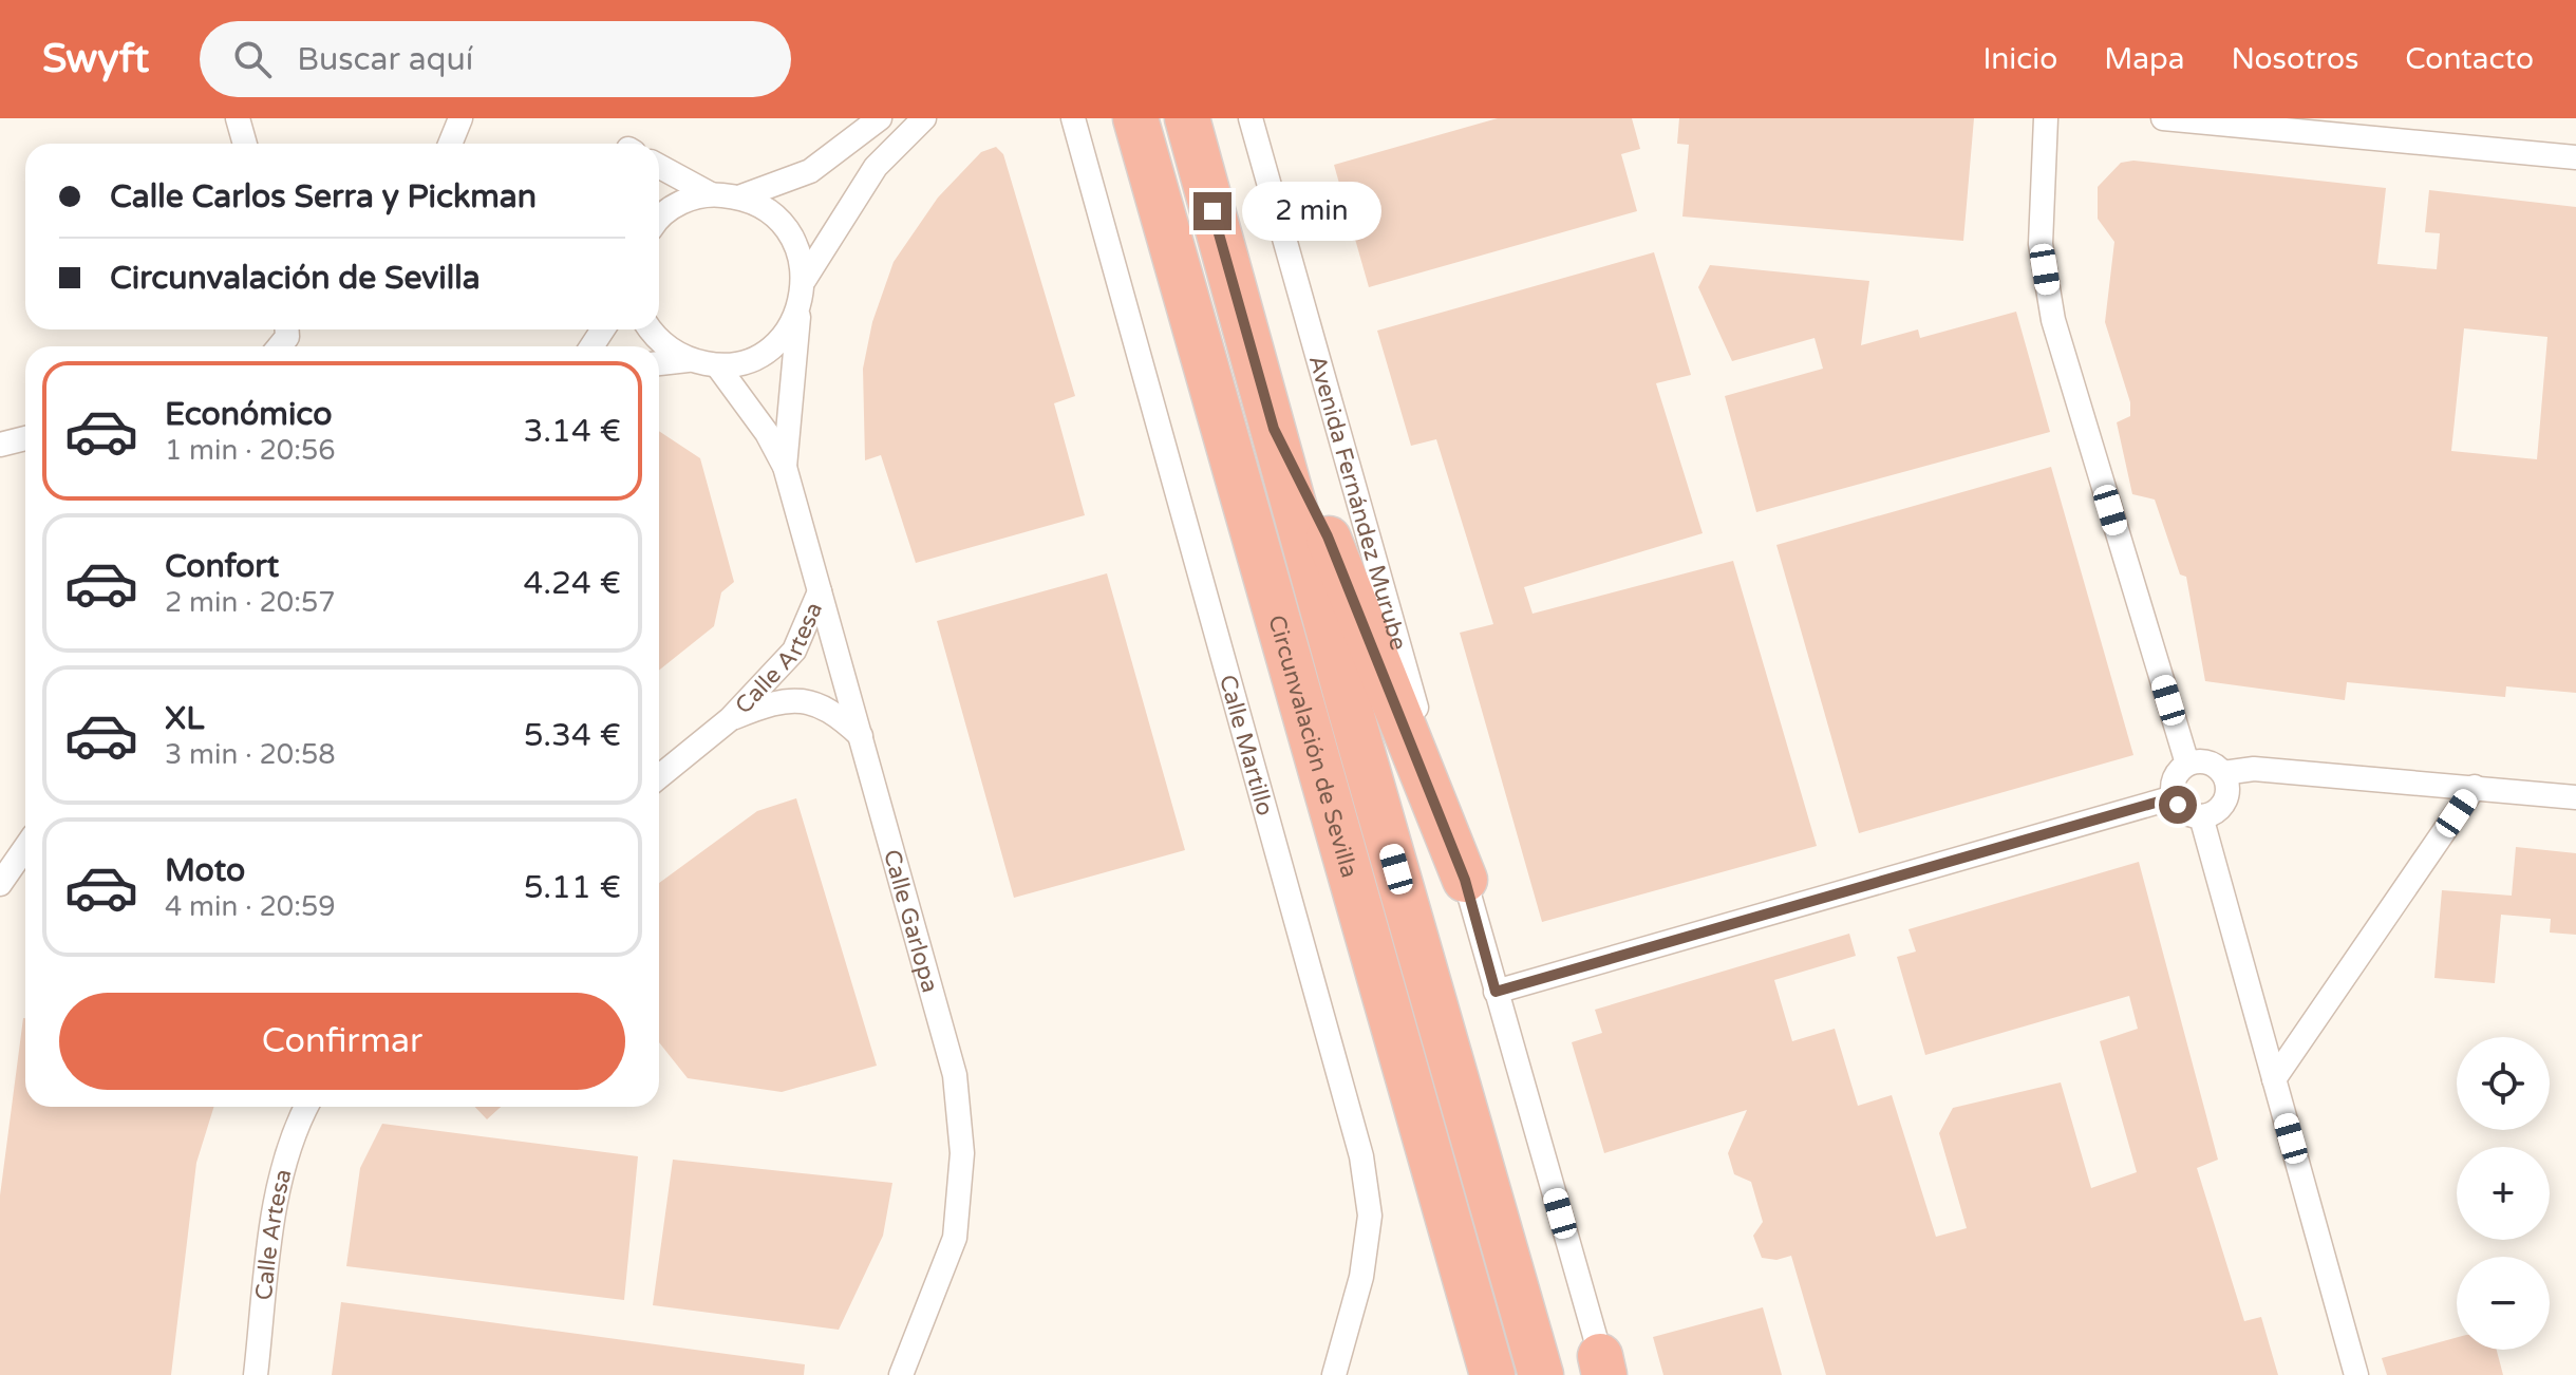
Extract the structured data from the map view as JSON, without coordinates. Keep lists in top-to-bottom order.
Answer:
{
  "streets": {
    "highway": ["Circunvalación de Sevilla"],
    "street": [
      "Avenida Fernández Murube",
      "Calle Artesa",
      "Calle Martillo",
      "Calle Garlopa"
    ]
  },
  "crossings": [
    ["Calle Artesa", "Calle Garlopa"]
  ],
  "page": {
    "header": "Swyft",
    "search": "Buscar aquí",
    "nav": [
      "Inicio",
      "Mapa",
      "Nosotros",
      "Contacto"
    ],
    "banner": ["Calle Carlos Serra y Pickman", "Circunvalación de Sevilla"],
    "bubble": "2 min",
    "list": [
      {
        "name": "Económico",
        "note": "1 min · 20:56",
        "value": "3.14 €"
      },
      {
        "name": "Confort",
        "note": "2 min · 20:57",
        "value": "4.24 €"
      },
      {
        "name": "XL",
        "note": "3 min · 20:58",
        "value": "5.34 €"
      },
      {
        "name": "Moto",
        "note": "4 min · 20:59",
        "value": "5.11 €"
      }
    ],
    "buttons": "Confirmar",
    "map_buttons": ["+", "−"]
  }
}
